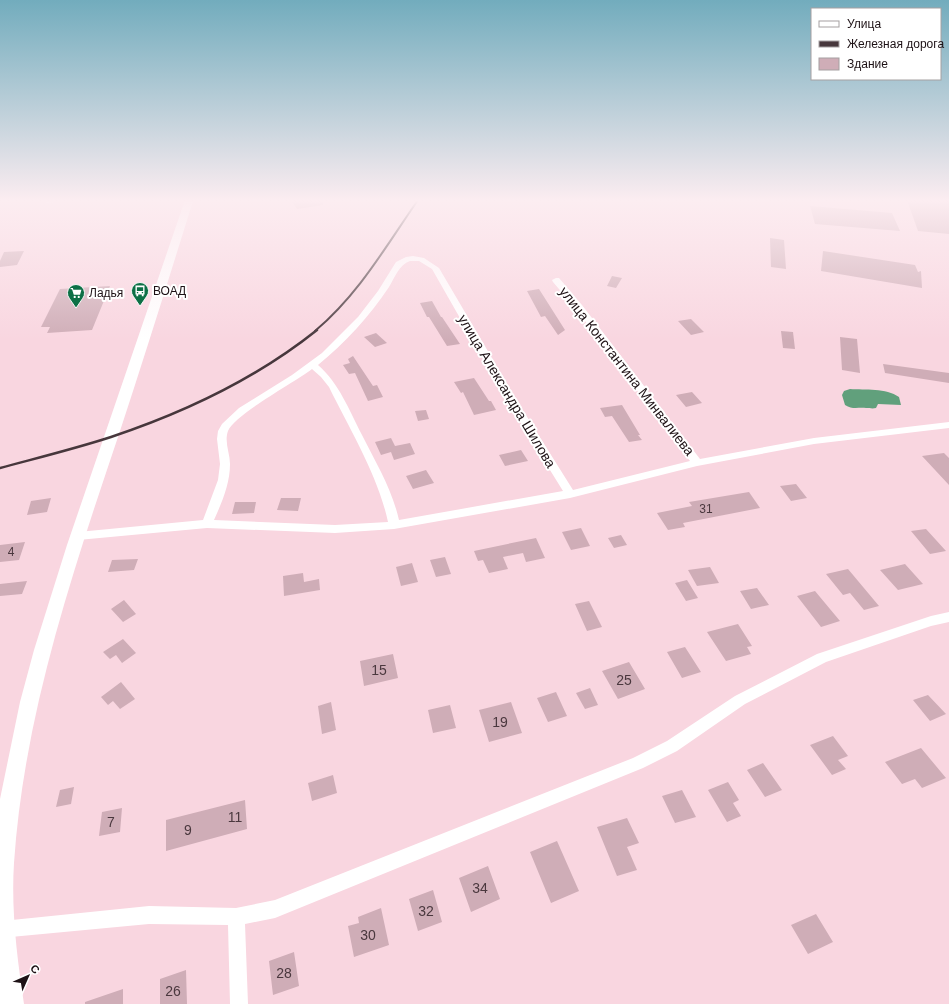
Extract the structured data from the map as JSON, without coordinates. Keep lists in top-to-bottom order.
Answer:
{
  "streets": {
    "street": ["улица Константина Минвалиева", "улица Александра Шилова"]
  },
  "places": {
    "bus stop": ["ВОАД"],
    "supermarket": ["Ладья"]
  },
  "house_numbers": [
    "31",
    "4",
    "15",
    "25",
    "19",
    "11",
    "7",
    "9",
    "34",
    "32",
    "30",
    "28",
    "26"
  ],
  "legend": ["Улица", "Железная дорога", "Здание"],
  "north": "top right"
}
